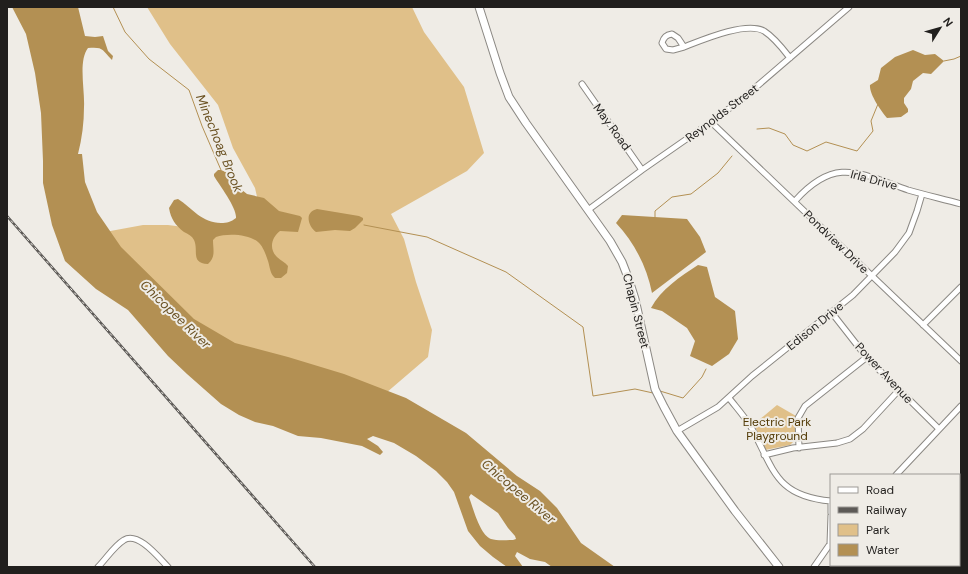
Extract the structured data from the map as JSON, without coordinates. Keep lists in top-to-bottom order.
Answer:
{
  "streets": {
    "main road": ["Chapin Street"],
    "street": [
      "Reynolds Street",
      "May Road",
      "Irla Drive",
      "Pondview Drive",
      "Edison Drive",
      "Power Avenue"
    ]
  },
  "crossings": [
    ["Reynolds Street", "May Road"],
    ["Reynolds Street", "Pondview Drive"],
    ["Reynolds Street", "Chapin Street"],
    ["Irla Drive", "Pondview Drive"],
    ["Irla Drive", "Edison Drive"],
    ["Pondview Drive", "Edison Drive"],
    ["Chapin Street", "Edison Drive"],
    ["Edison Drive", "Power Avenue"]
  ],
  "water": ["Minechoag Brook", "Chicopee River"],
  "parks": ["Electric Park Playground"],
  "legend": [
    "Road",
    "Railway",
    "Park",
    "Water"
  ],
  "north": "top right"
}
